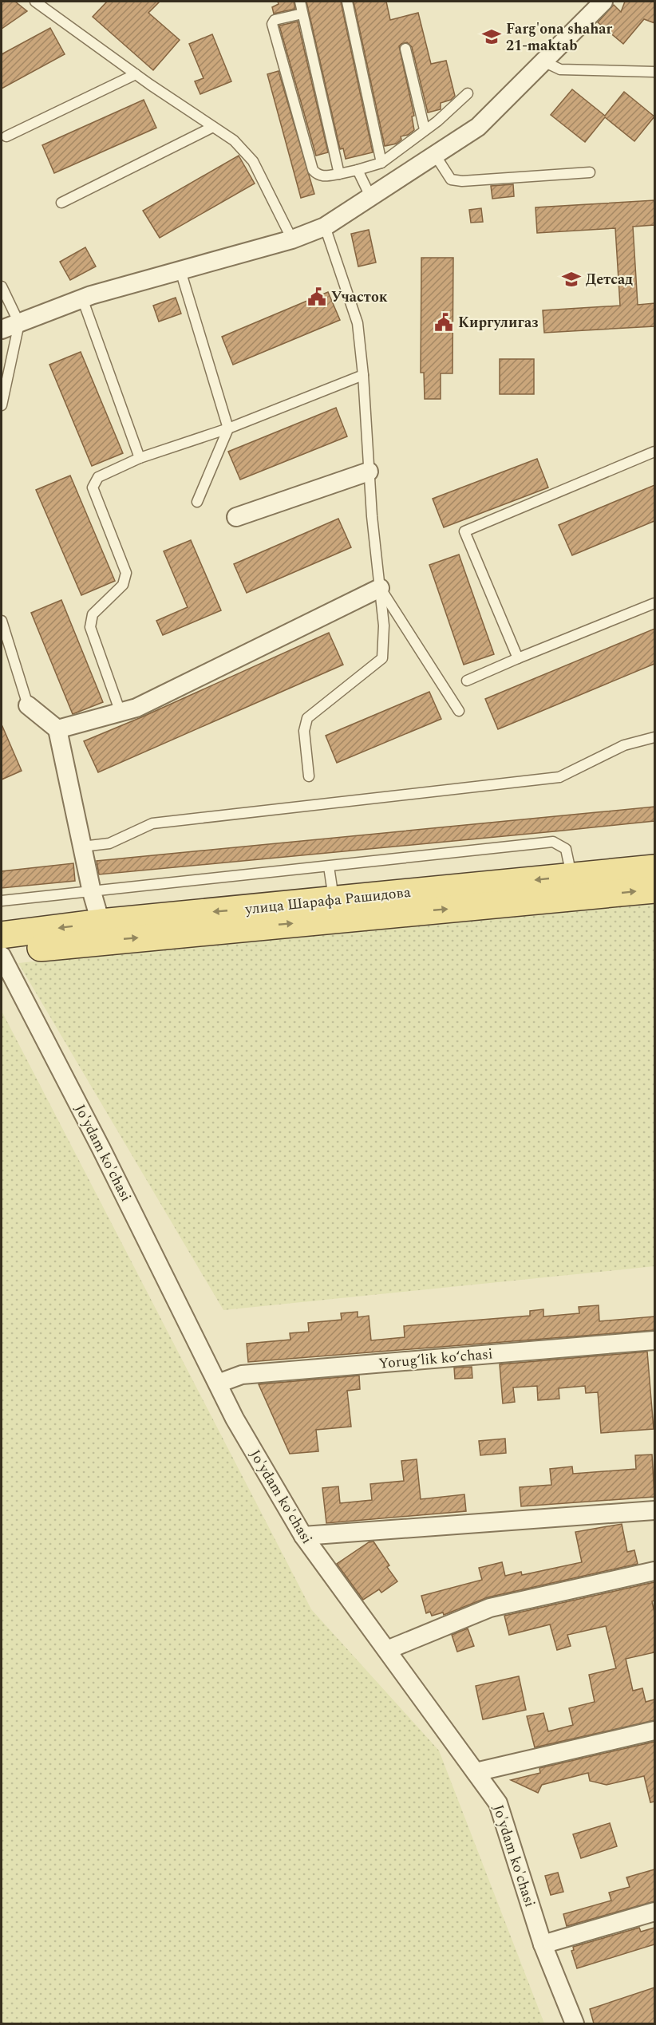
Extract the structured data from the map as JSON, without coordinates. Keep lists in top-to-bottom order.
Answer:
{
  "streets": {
    "main road": ["улица Шарафа Рашидова"],
    "street": ["Jo'ydam ko'chasi", "Yorugʻlik koʻchasi"]
  },
  "crossings": [
    ["Jo'ydam ko'chasi", "Yorugʻlik koʻchasi"]
  ],
  "places": {
    "school or university": ["Farg'ona shahar 21-maktab", "Детсад"],
    "public building": ["Участок", "Киргулигаз"]
  }
}
